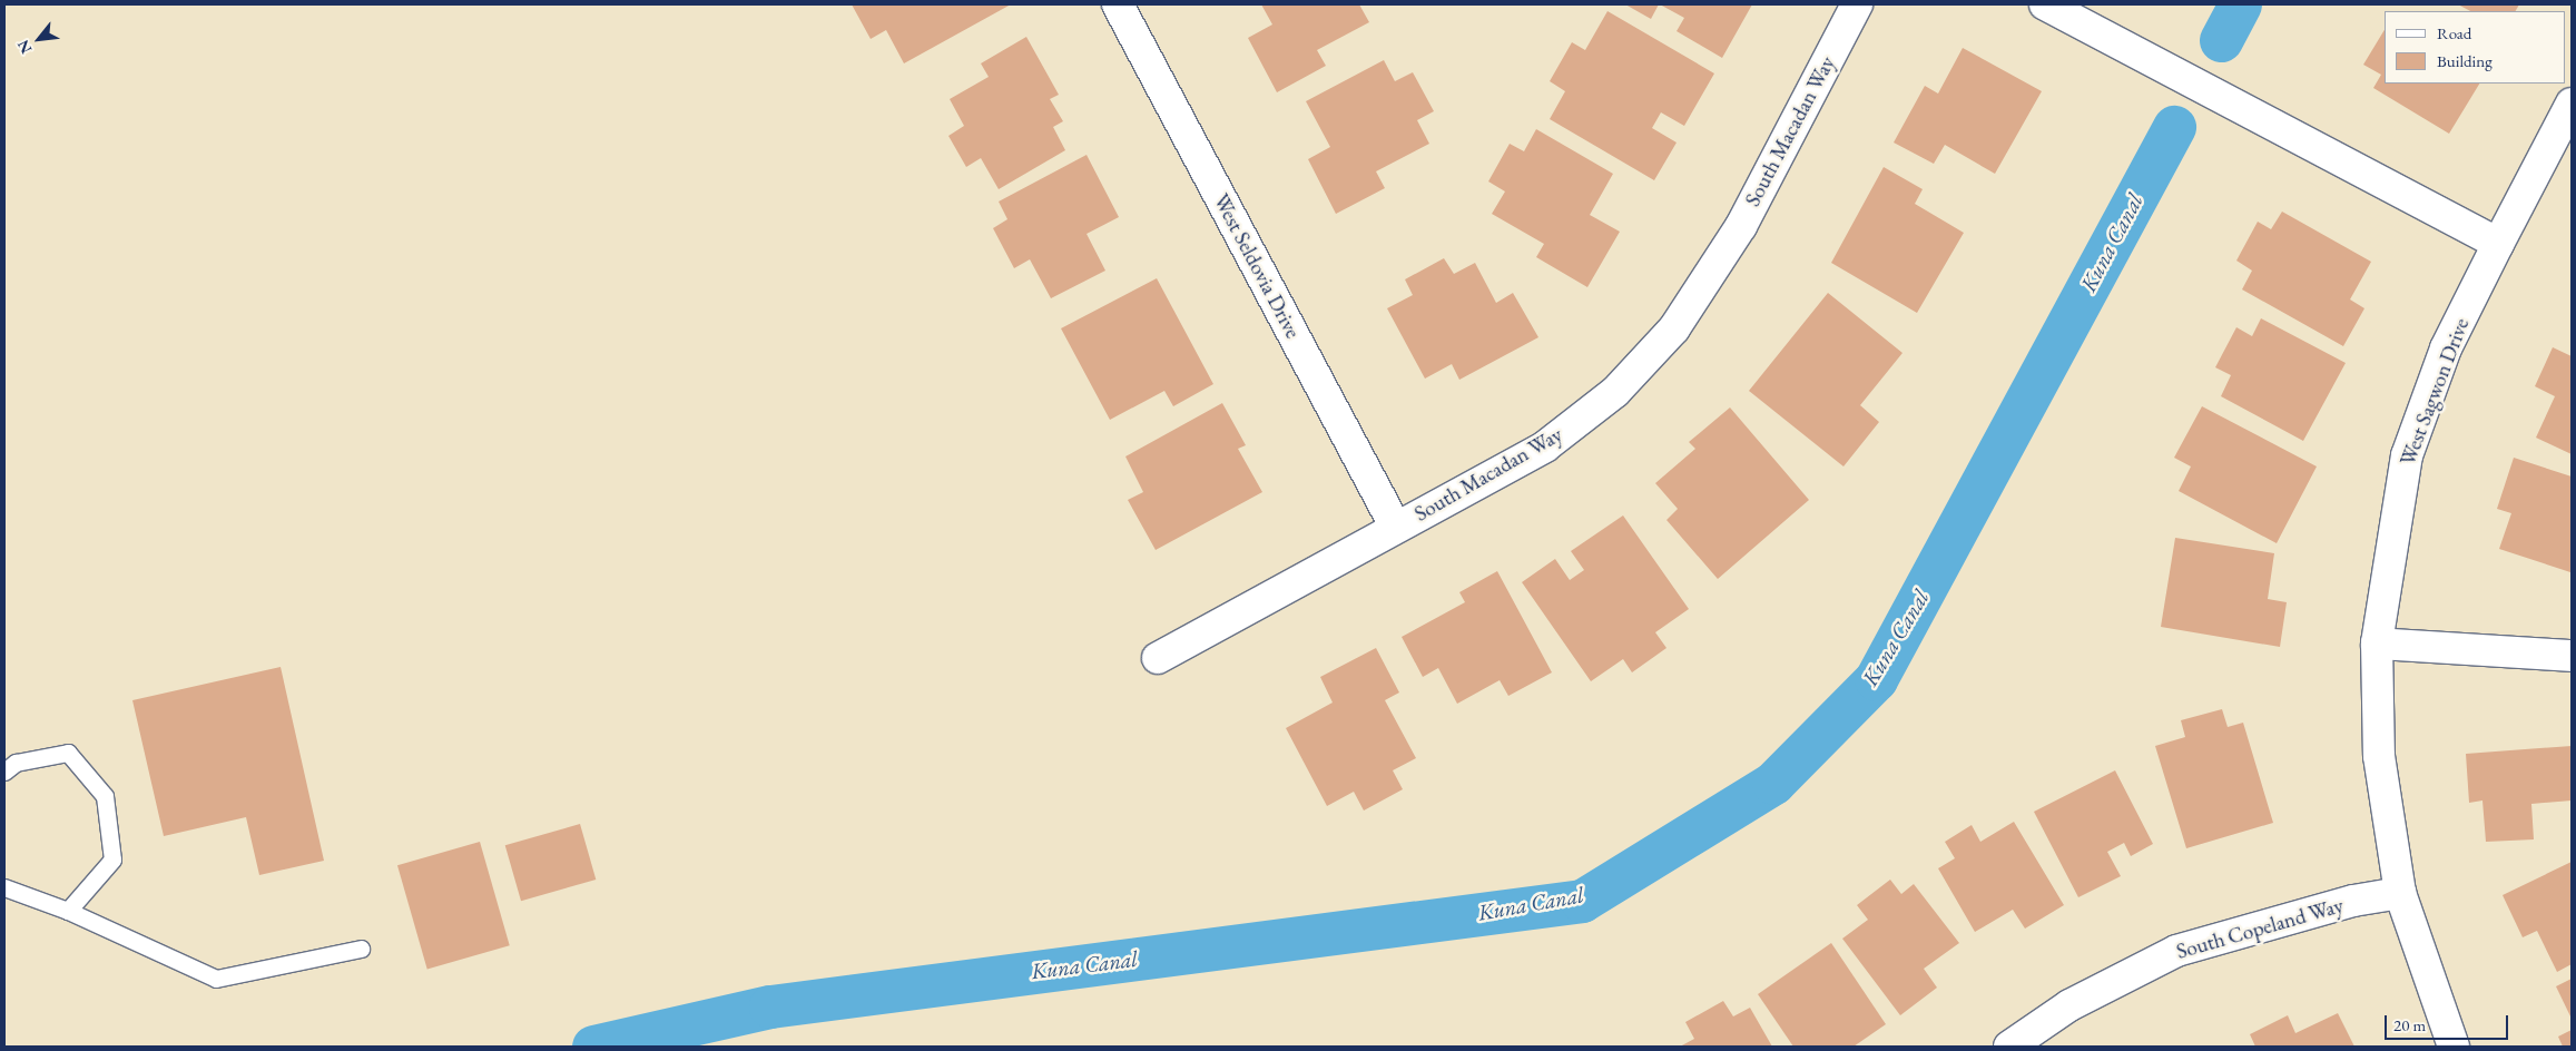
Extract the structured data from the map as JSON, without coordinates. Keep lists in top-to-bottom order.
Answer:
{
  "streets": {
    "street": [
      "South Macadan Way",
      "West Seldovia Drive",
      "West Sagwon Drive",
      "South Copeland Way"
    ]
  },
  "crossings": [
    ["South Macadan Way", "West Seldovia Drive"],
    ["West Sagwon Drive", "South Copeland Way"]
  ],
  "water": ["Kuna Canal"],
  "legend": ["Road", "Building"],
  "scale_bar": "20 m",
  "north": "bottom left"
}
